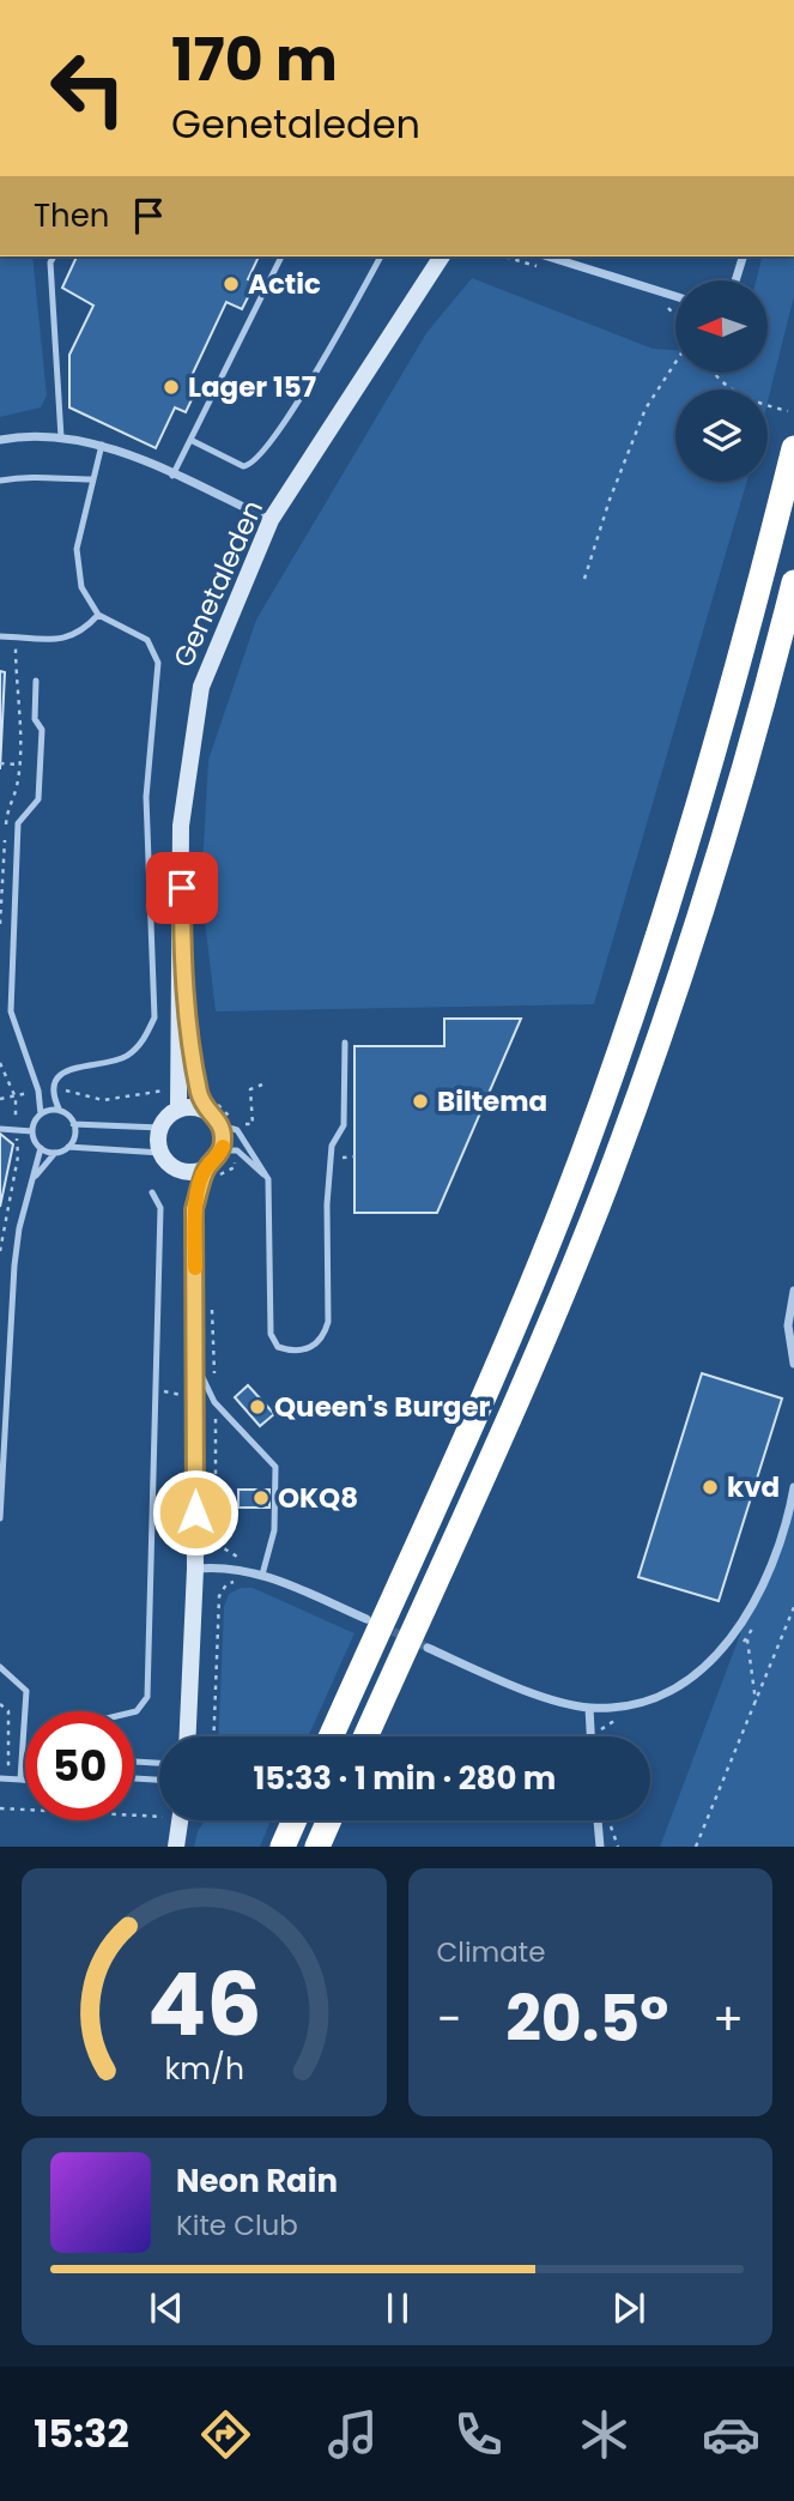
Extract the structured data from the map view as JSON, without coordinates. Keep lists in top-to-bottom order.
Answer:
{
  "streets": {
    "main road": ["Genetaleden"]
  },
  "places": [
    "Actic",
    "Lager 157",
    "Biltema",
    "Queen's Burger",
    "kvd",
    "OKQ8"
  ],
  "north": "left",
  "page": {
    "turn": ["170 m", "Genetaleden"],
    "then": "Then",
    "limit": "50",
    "trip": "15:33 · 1 min · 280 m",
    "tile": "Climate",
    "heat": ["−", "20.5°", "+"],
    "song": ["Neon Rain", "Kite Club"],
    "tabs": "15:32",
    "gauge": ["46", "km/h"]
  }
}
